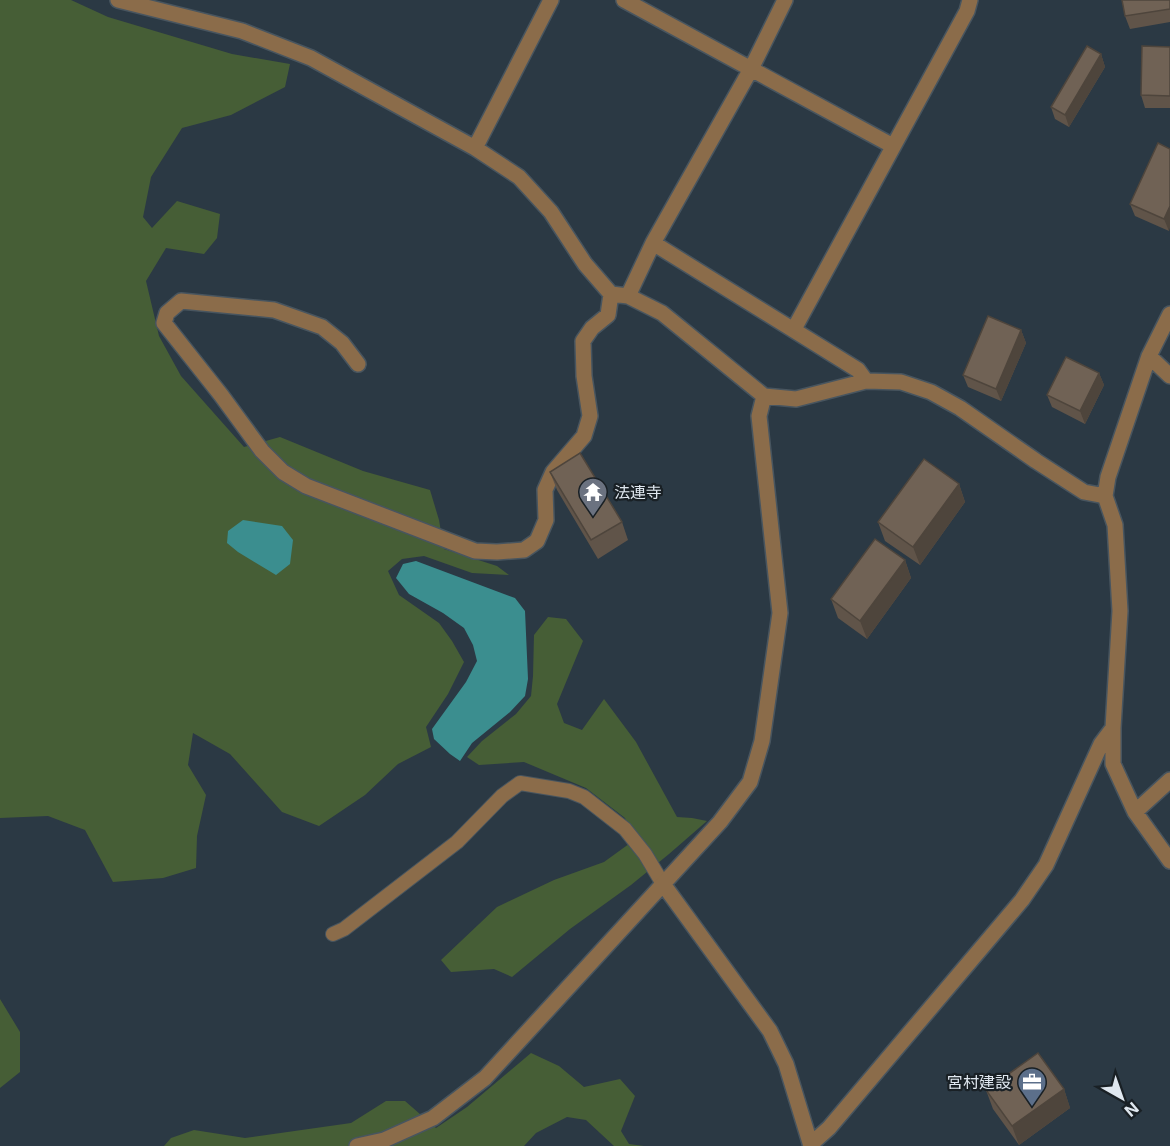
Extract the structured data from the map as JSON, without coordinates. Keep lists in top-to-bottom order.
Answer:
{
  "places": {
    "temple": ["法連寺"],
    "office": ["宮村建設"]
  },
  "north": "bottom right"
}
